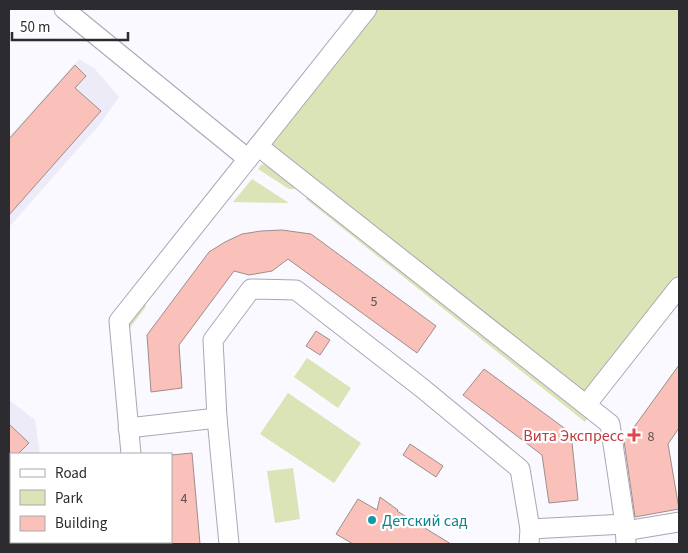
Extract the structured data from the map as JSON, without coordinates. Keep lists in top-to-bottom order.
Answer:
{
  "places": {
    "health": ["Вита Экспресс"],
    "other": ["Детский сад"]
  },
  "house_numbers": ["5", "8", "4"],
  "legend": ["Road", "Park", "Building"],
  "scale_bar": "50 m"
}
